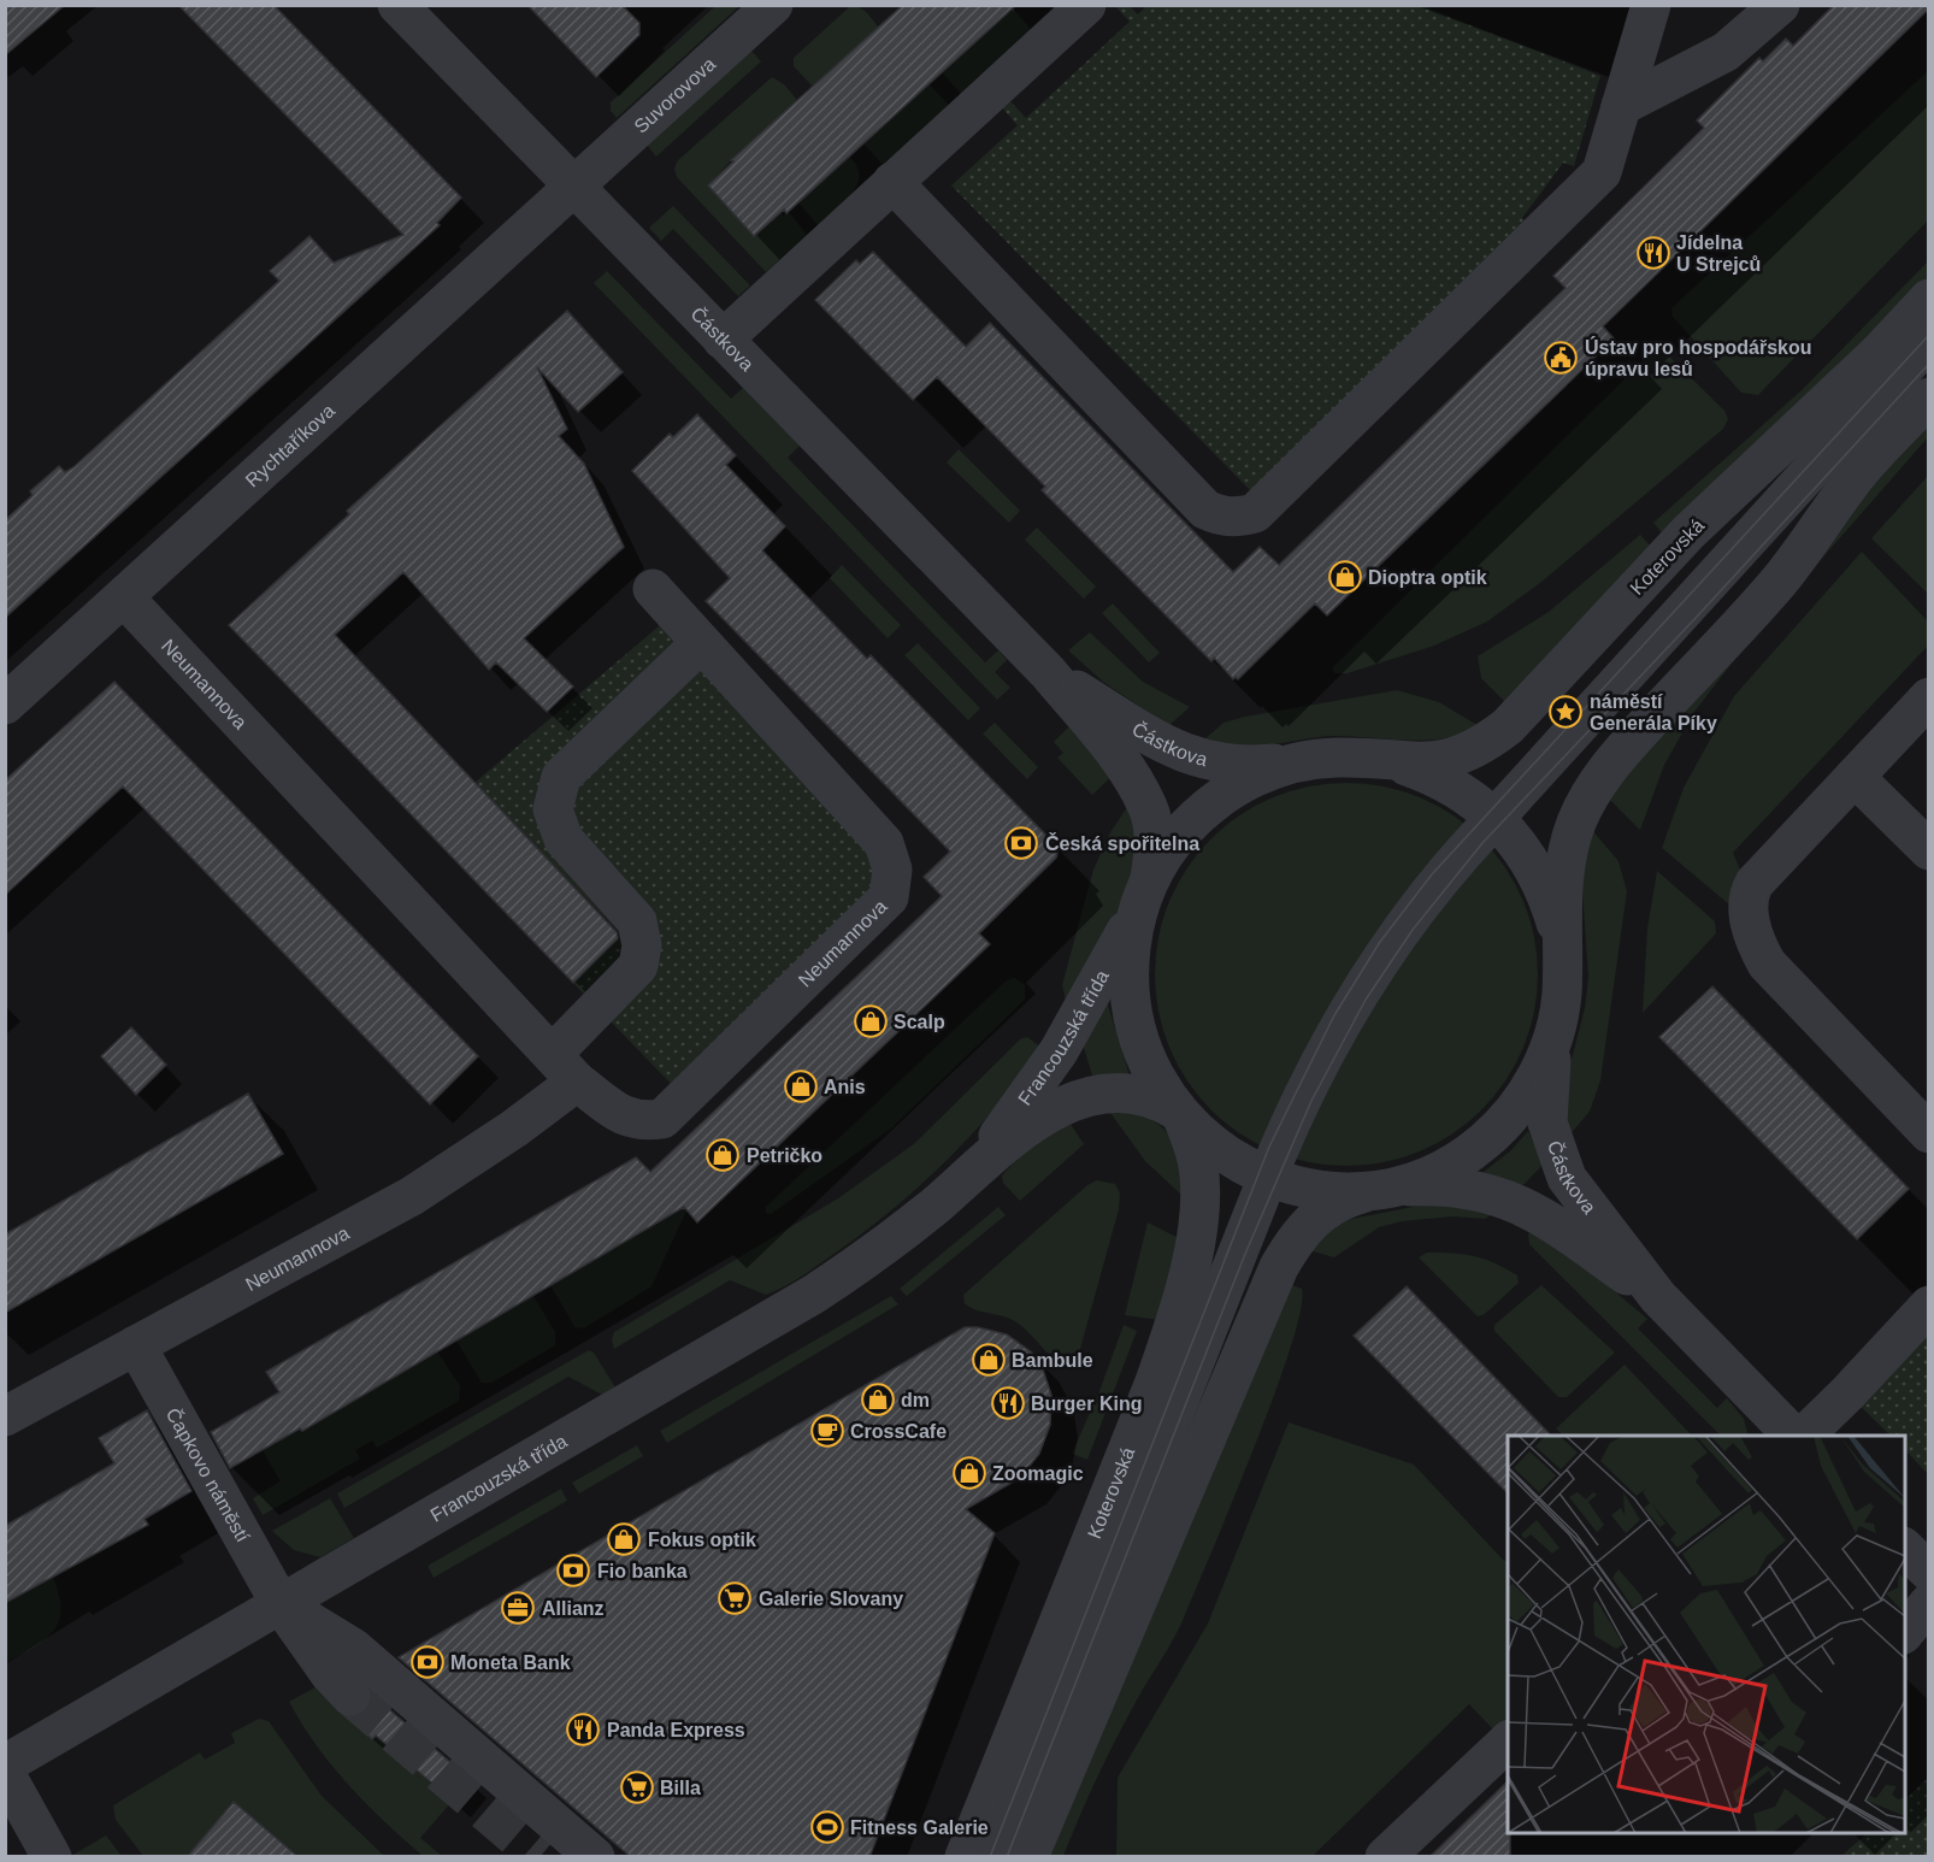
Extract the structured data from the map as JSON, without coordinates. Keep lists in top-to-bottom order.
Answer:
{
  "streets": {
    "street": [
      "Suvorovova",
      "Částkova",
      "Rychtaříkova",
      "Koterovská",
      "Neumannova",
      "Francouzská třída",
      "Čapkovo náměstí"
    ]
  },
  "crossings": [
    ["Suvorovova", "Částkova"],
    ["Suvorovova", "Rychtaříkova"],
    ["Částkova", "Rychtaříkova"],
    ["Částkova", "Koterovská"],
    ["Částkova", "Francouzská třída"],
    ["Rychtaříkova", "Neumannova"],
    ["Koterovská", "Francouzská třída"],
    ["Neumannova", "Čapkovo náměstí"],
    ["Francouzská třída", "Čapkovo náměstí"]
  ],
  "places": {
    "restaurant": ["Jídelna U Strejců", "Burger King", "Panda Express"],
    "public building": ["Ústav pro hospodářskou úpravu lesů"],
    "shop": [
      "Dioptra optik",
      "Scalp",
      "Anis",
      "Petričko",
      "Bambule",
      "dm",
      "Zoomagic",
      "Fokus optik"
    ],
    "place": ["náměstí Generála Píky"],
    "bank": ["Česká spořitelna", "Fio banka", "Moneta Bank"],
    "cafe": ["CrossCafe"],
    "supermarket": ["Galerie Slovany", "Billa"],
    "office": ["Allianz"],
    "sports": ["Fitness Galerie"]
  }
}
